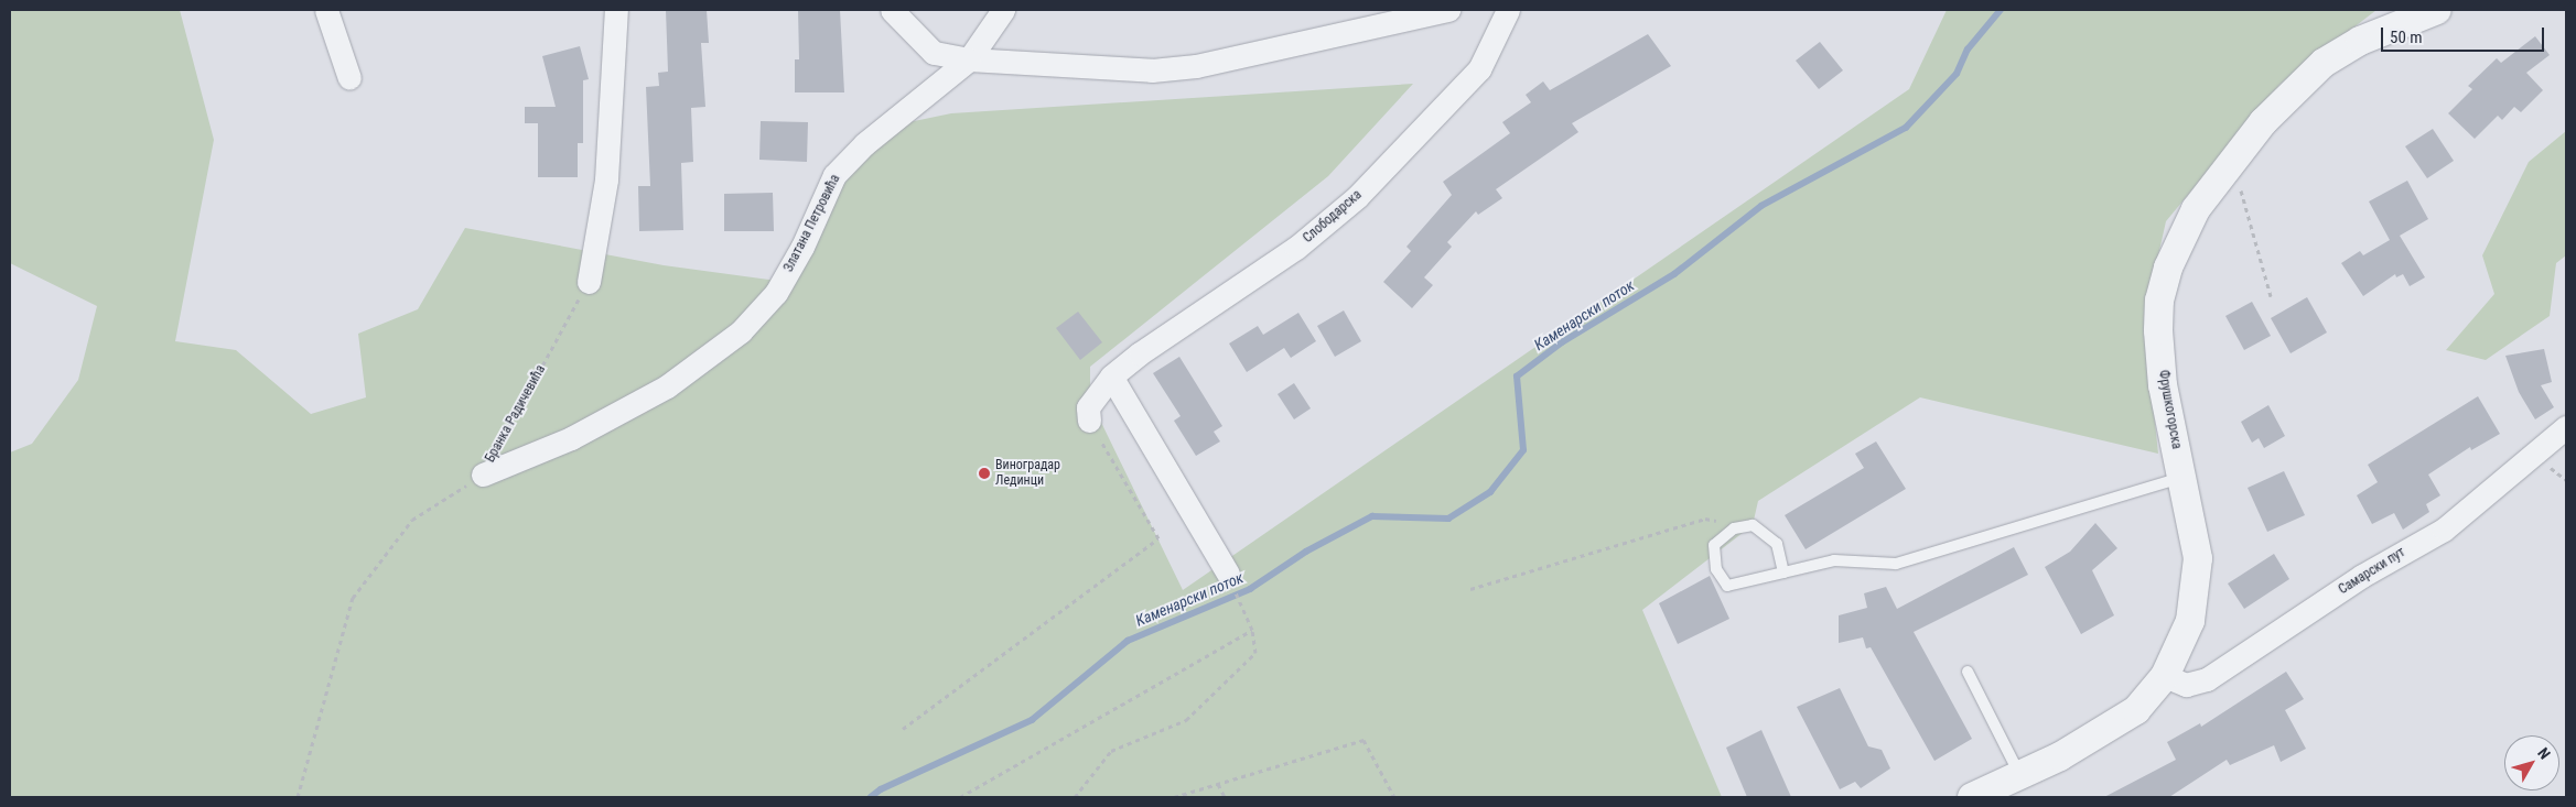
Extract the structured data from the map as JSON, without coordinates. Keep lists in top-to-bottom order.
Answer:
{
  "streets": {
    "street": [
      "Слободарска",
      "Златана Петровића",
      "Фрушкогорска",
      "Самарски пут"
    ],
    "path": ["Бранка Радичевића"]
  },
  "crossings": [
    ["Златана Петровића", "Бранка Радичевића"],
    ["Фрушкогорска", "Самарски пут"]
  ],
  "water": ["Каменарски поток"],
  "places": ["Виноградар Лединци"],
  "scale_bar": "50 m",
  "north": "top right"
}
